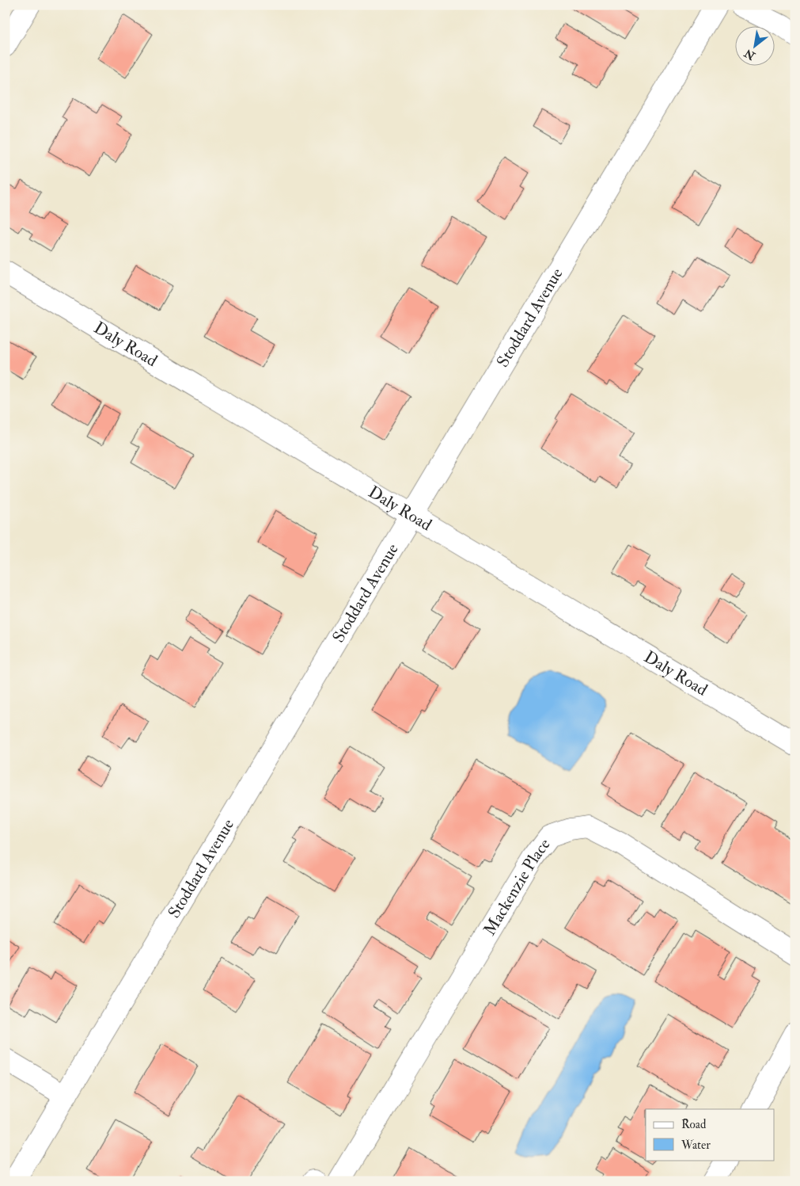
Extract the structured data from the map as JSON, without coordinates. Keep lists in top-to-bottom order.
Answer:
{
  "streets": {
    "street": ["Stoddard Avenue", "Daly Road", "Mackenzie Place"]
  },
  "crossings": [
    ["Stoddard Avenue", "Daly Road"]
  ],
  "legend": ["Road", "Water"],
  "north": "bottom left"
}
